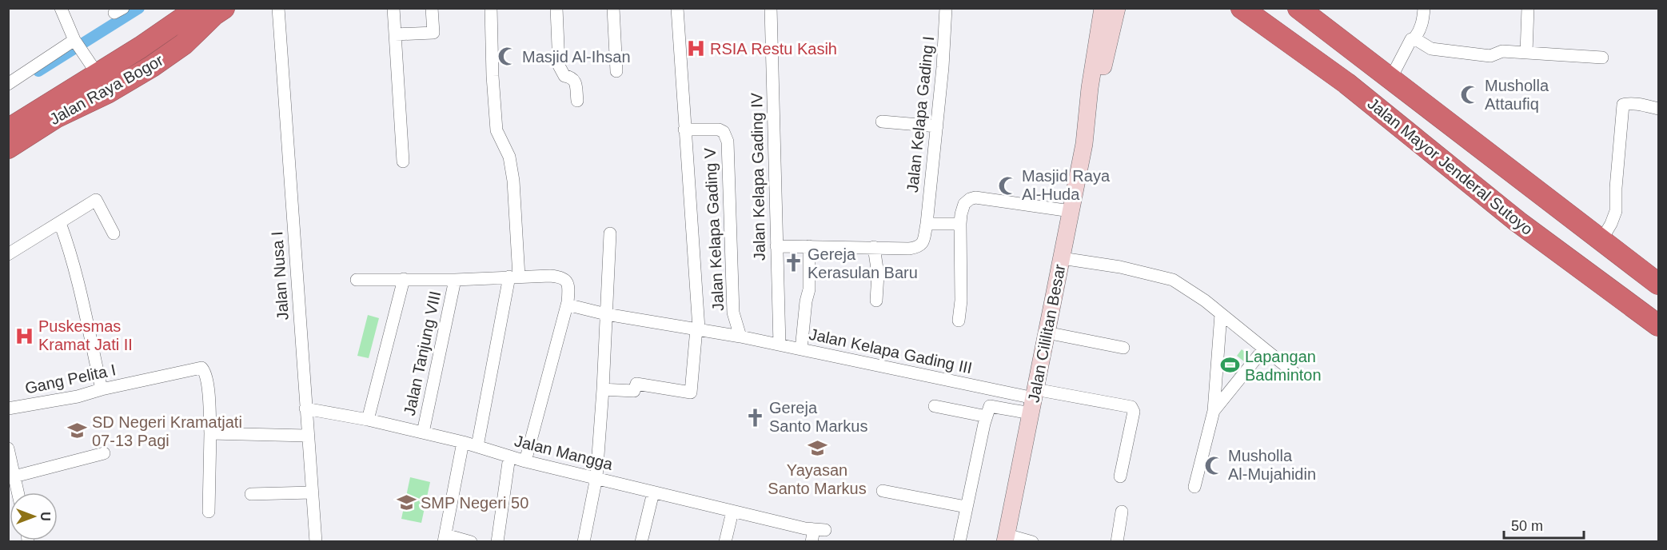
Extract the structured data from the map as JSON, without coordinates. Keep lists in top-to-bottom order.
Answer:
{
  "streets": {
    "highway": ["Jalan Raya Bogor", "Jalan Mayor Jenderal Sutoyo"],
    "street": [
      "Jalan Kelapa Gading I",
      "Jalan Kelapa Gading IV",
      "Jalan Kelapa Gading V",
      "Jalan Nusa I",
      "Jalan Cililitan Besar",
      "Jalan Kelapa Gading III",
      "Jalan Tanjung VIII",
      "Gang Pelita I",
      "Jalan Mangga"
    ]
  },
  "crossings": [
    ["Jalan Kelapa Gading IV", "Jalan Kelapa Gading III"],
    ["Jalan Kelapa Gading V", "Jalan Kelapa Gading III"],
    ["Jalan Nusa I", "Jalan Mangga"],
    ["Jalan Cililitan Besar", "Jalan Kelapa Gading III"],
    ["Jalan Kelapa Gading III", "Jalan Tanjung VIII"],
    ["Jalan Tanjung VIII", "Jalan Mangga"]
  ],
  "places": {
    "hospital": ["RSIA Restu Kasih", "Puskesmas Kramat Jati II"],
    "mosque": [
      "Masjid Al-Ihsan",
      "Musholla Attaufiq",
      "Masjid Raya Al-Huda",
      "Musholla Al-Mujahidin"
    ],
    "church": ["Gereja Kerasulan Baru", "Gereja Santo Markus"],
    "sports": ["Lapangan Badminton"],
    "school or university": ["SD Negeri Kramatjati 07-13 Pagi", "Yayasan Santo Markus", "SMP Negeri 50"]
  },
  "scale_bar": "50 m",
  "north": "right"
}
